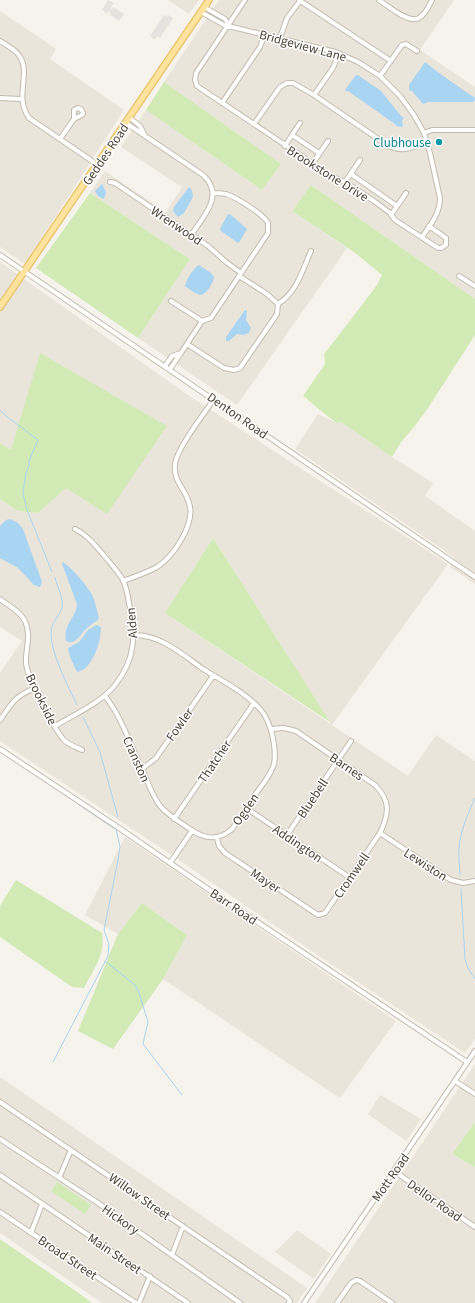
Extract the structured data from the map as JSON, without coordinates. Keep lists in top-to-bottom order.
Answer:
{
  "streets": {
    "main road": ["Geddes Road"],
    "street": [
      "Bridgeview Lane",
      "Brookstone Drive",
      "Wrenwood",
      "Denton Road",
      "Alden",
      "Brookside",
      "Fowler",
      "Cranston",
      "Thatcher",
      "Barnes",
      "Bluebell",
      "Ogden",
      "Addington",
      "Lewiston",
      "Cromwell",
      "Mayer",
      "Barr Road",
      "Mott Road",
      "Willow Street",
      "Dellor Road",
      "Hickory",
      "Main Street",
      "Broad Street"
    ]
  },
  "crossings": [
    ["Bridgeview Lane", "Geddes Road"],
    ["Bridgeview Lane", "Brookstone Drive"],
    ["Geddes Road", "Denton Road"],
    ["Alden", "Brookside"],
    ["Alden", "Cranston"],
    ["Fowler", "Cranston"],
    ["Cranston", "Thatcher"],
    ["Thatcher", "Ogden"],
    ["Barnes", "Bluebell"],
    ["Barnes", "Ogden"],
    ["Barnes", "Lewiston"],
    ["Barnes", "Cromwell"],
    ["Bluebell", "Addington"],
    ["Ogden", "Addington"],
    ["Ogden", "Mayer"],
    ["Addington", "Cromwell"],
    ["Lewiston", "Cromwell"],
    ["Cromwell", "Mayer"],
    ["Barr Road", "Mott Road"],
    ["Mott Road", "Dellor Road"]
  ],
  "places": ["Clubhouse"]
}
